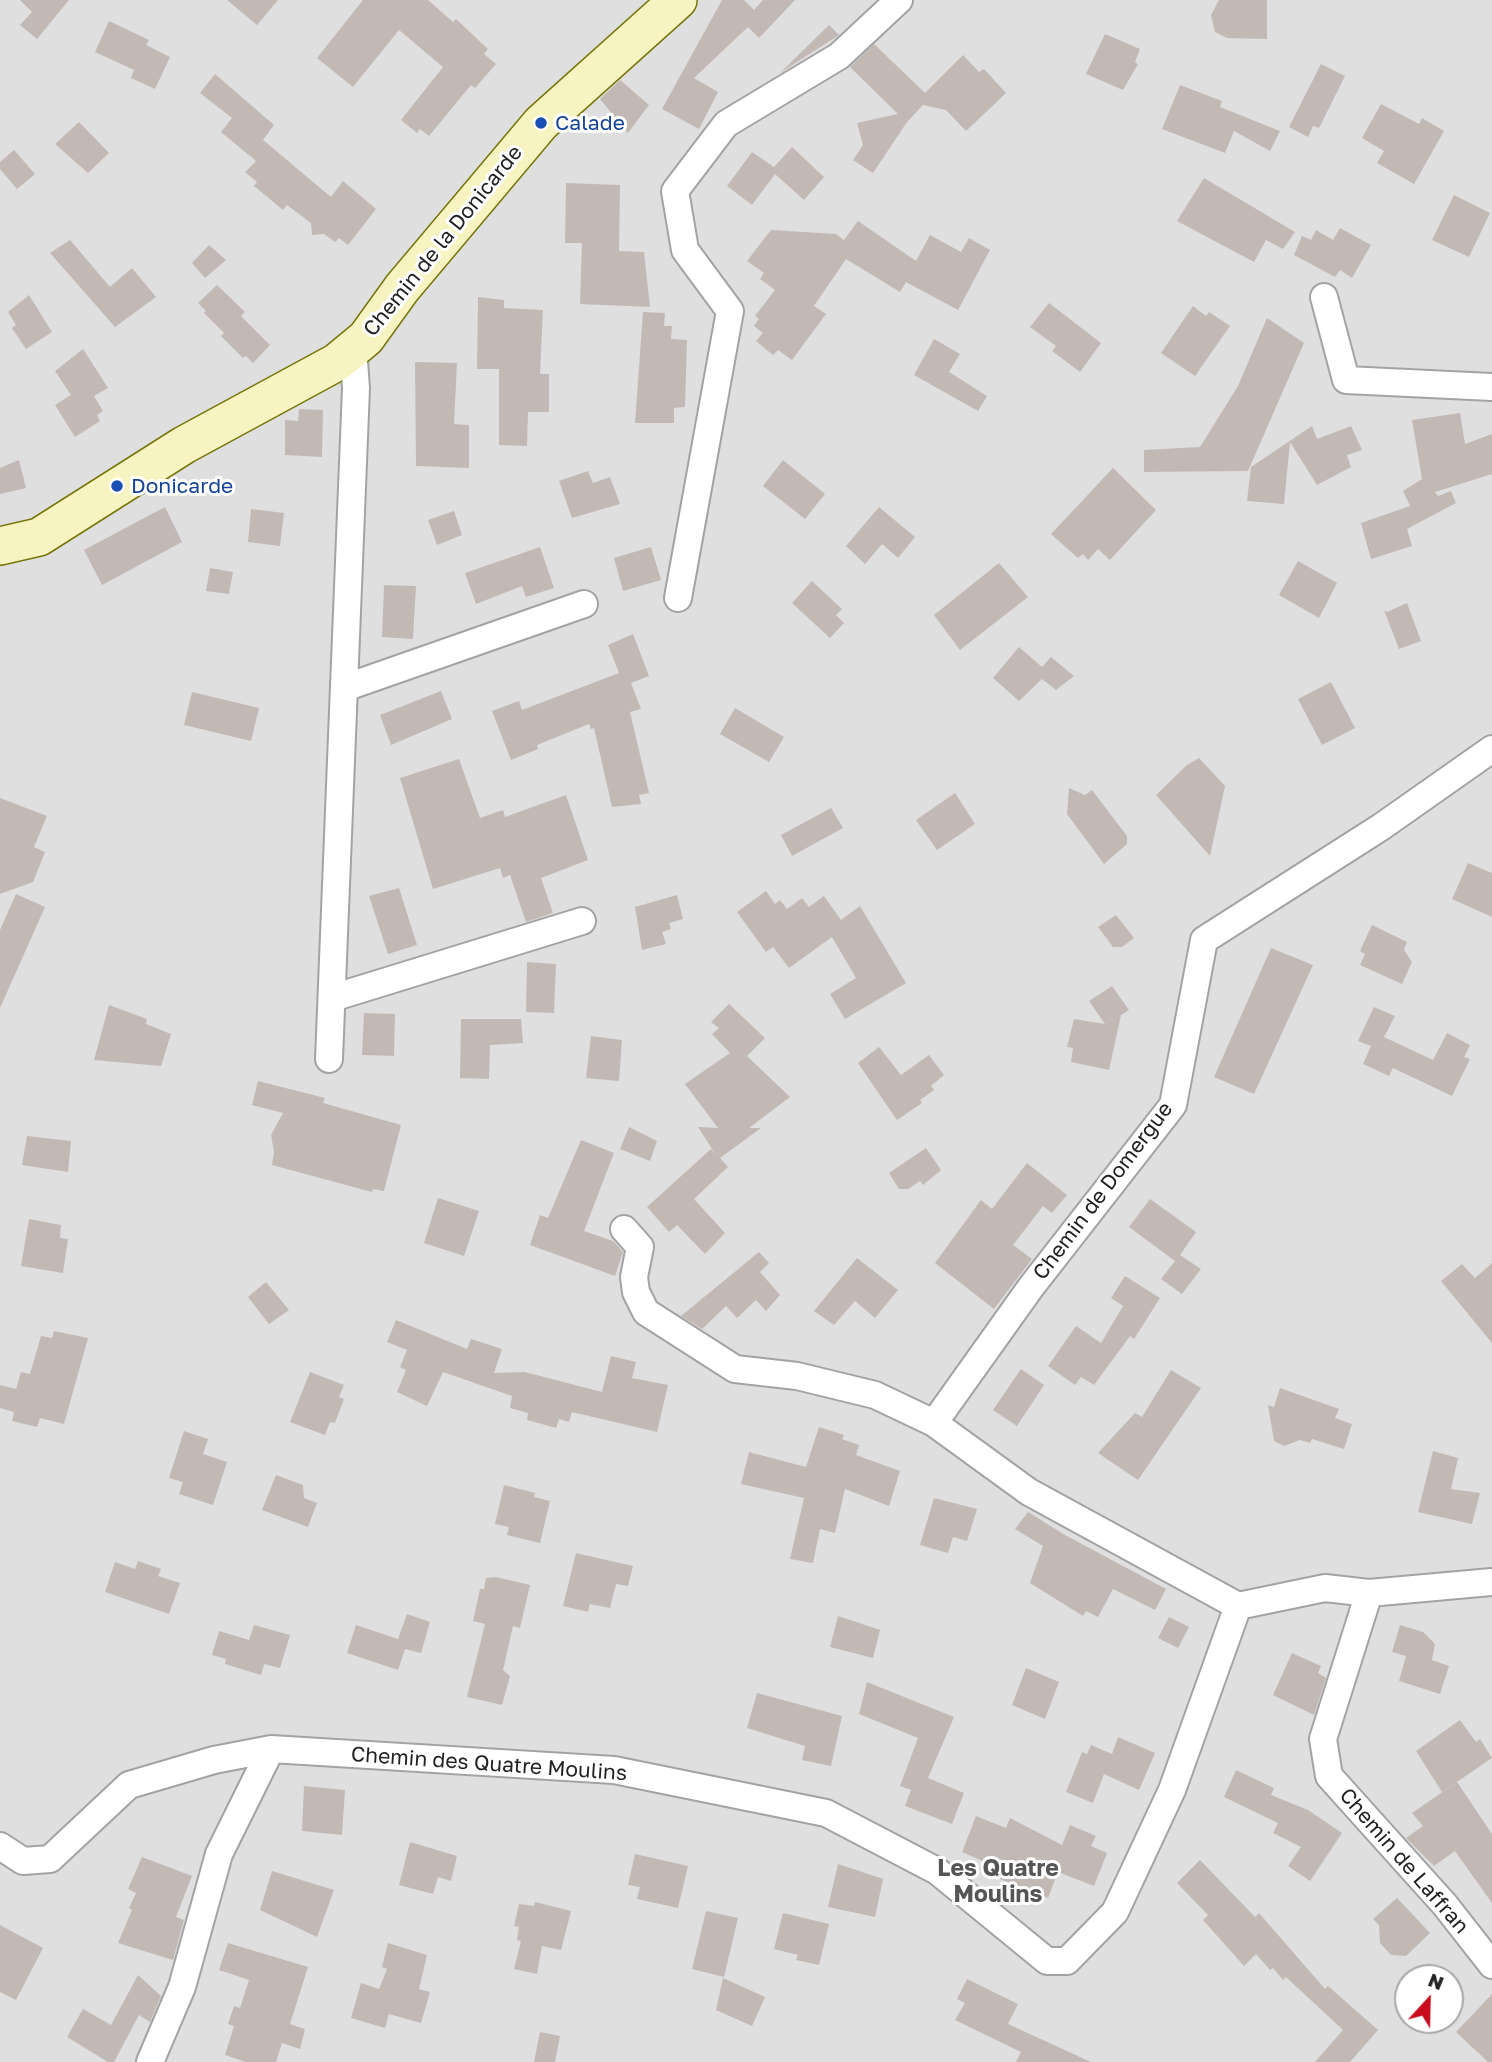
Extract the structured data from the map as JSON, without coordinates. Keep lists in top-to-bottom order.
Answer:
{
  "streets": {
    "street": [
      "Chemin de la Donicarde",
      "Chemin de Domergue",
      "Chemin des Quatre Moulins",
      "Chemin de Laffran"
    ]
  },
  "districts": ["Les Quatre Moulins"],
  "places": ["Calade", "Donicarde"],
  "north": "top"
}
